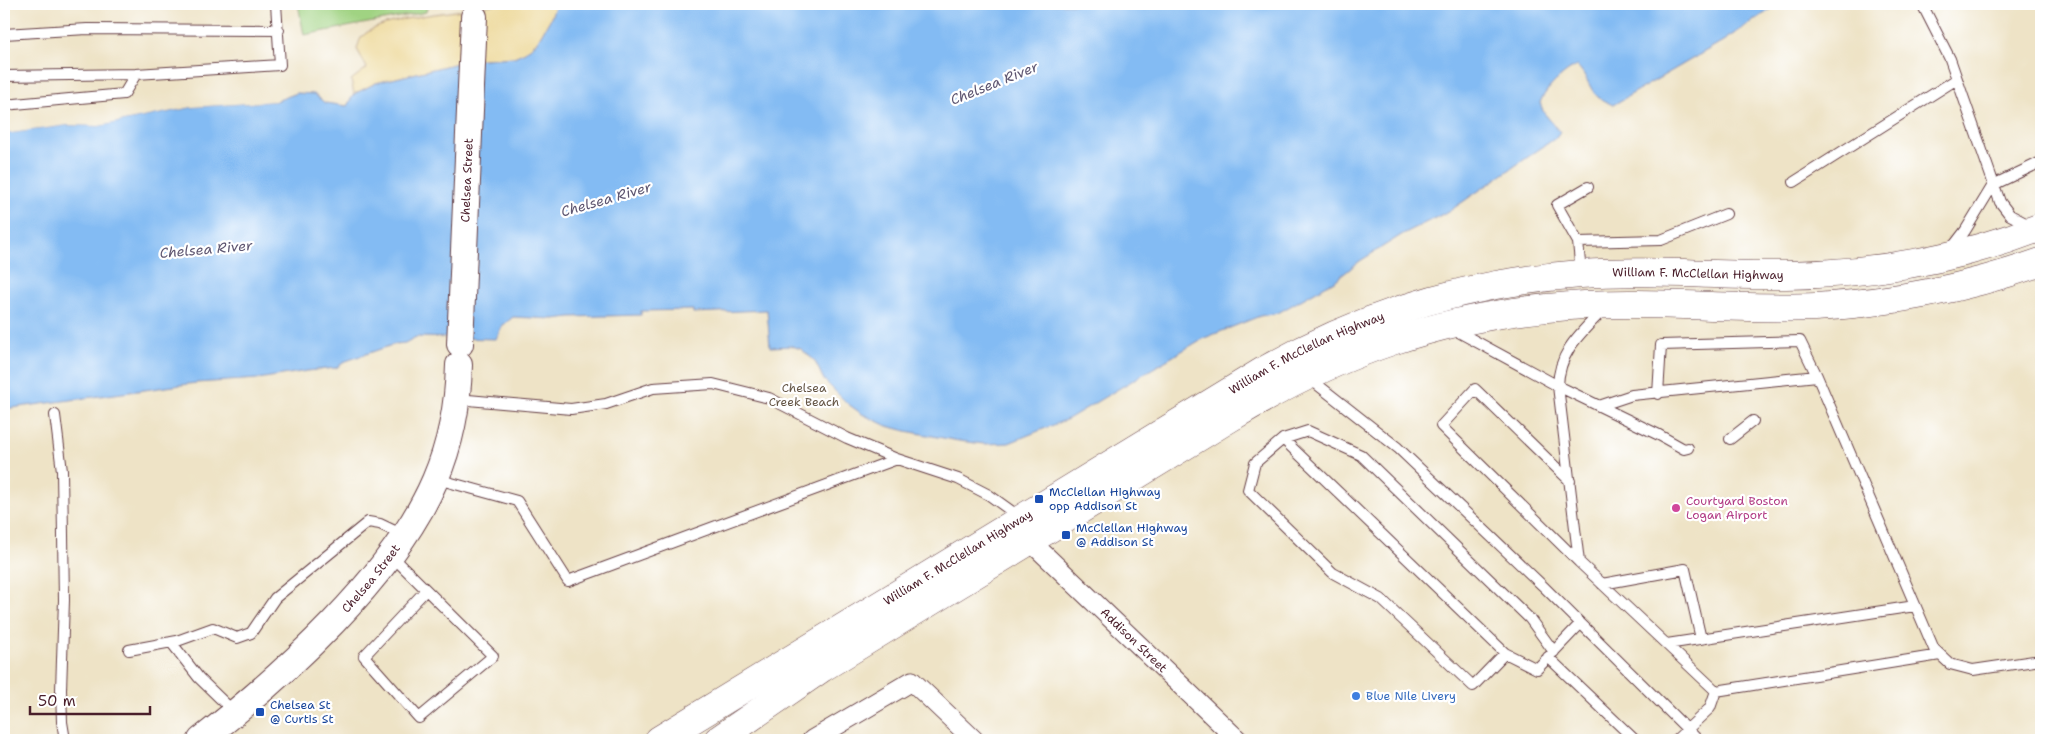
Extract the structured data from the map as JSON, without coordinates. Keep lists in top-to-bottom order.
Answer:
{
  "streets": {
    "highway": ["William F. McClellan Highway"],
    "main road": ["Chelsea Street"],
    "street": ["Addison Street"]
  },
  "crossings": [
    ["William F. McClellan Highway", "Addison Street"]
  ],
  "water": ["Chelsea River"],
  "parks": ["Chelsea Creek Beach"],
  "places": {
    "transit": ["McClellan Highway opp Addison St", "McClellan Highway @ Addison St", "Chelsea St @ Curtis St"],
    "other": ["Courtyard Boston Logan Airport", "Blue Nile Livery"]
  },
  "scale_bar": "50 m"
}
